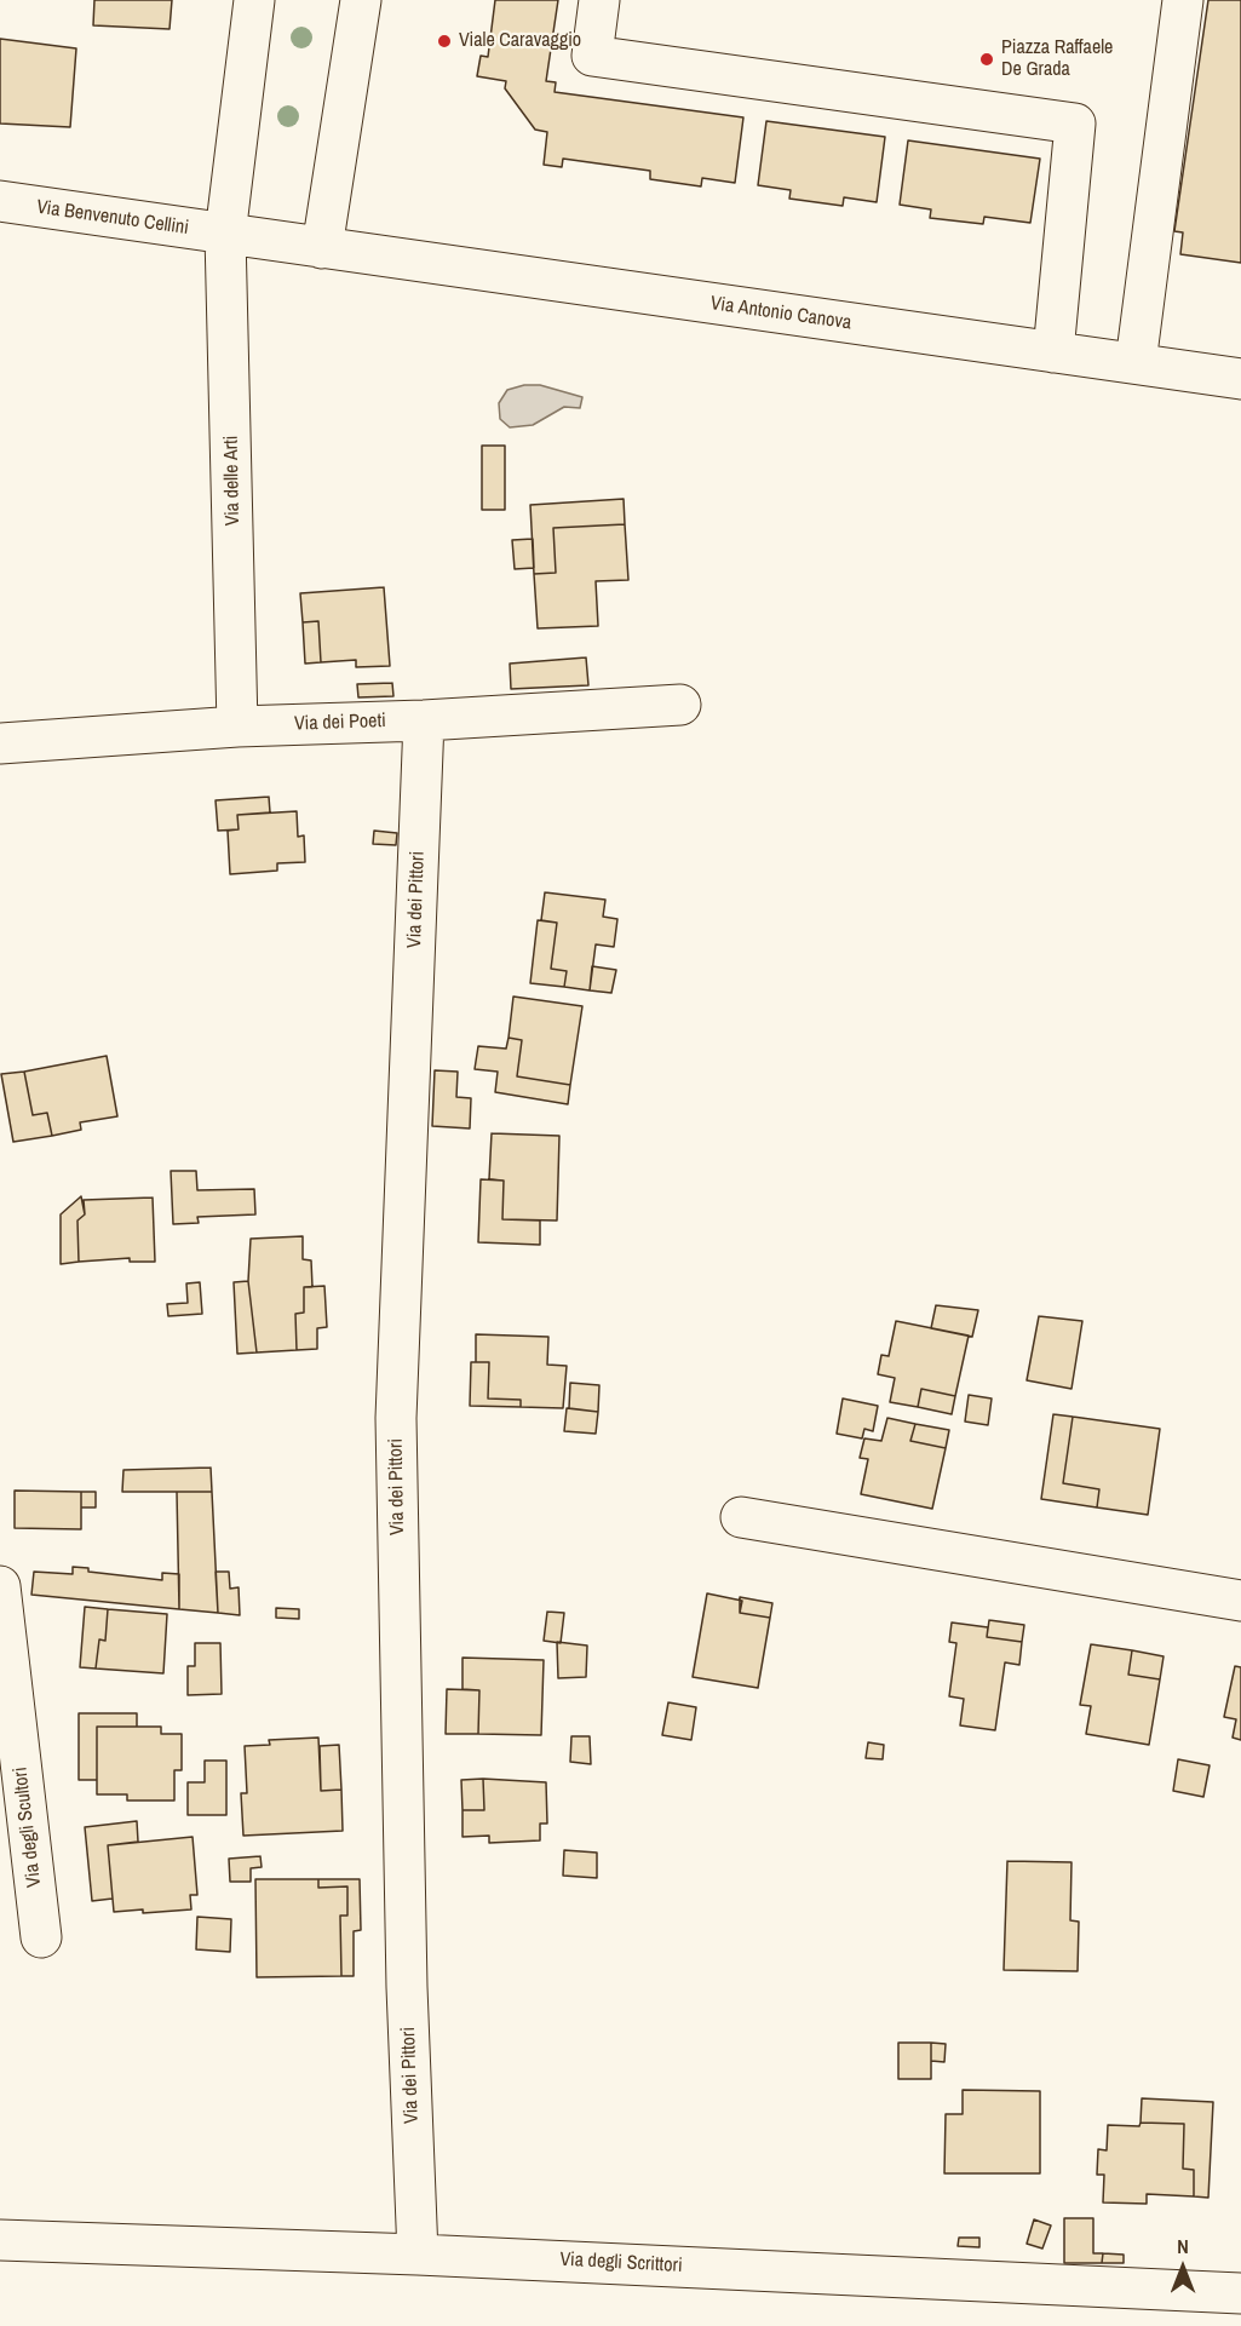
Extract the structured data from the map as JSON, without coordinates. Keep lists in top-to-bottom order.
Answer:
{
  "streets": {
    "street": [
      "Via Benvenuto Cellini",
      "Via Antonio Canova",
      "Via delle Arti",
      "Via dei Poeti",
      "Via dei Pittori",
      "Via degli Scultori",
      "Via degli Scrittori"
    ]
  },
  "crossings": [
    ["Via Benvenuto Cellini", "Via Antonio Canova"],
    ["Via Benvenuto Cellini", "Via delle Arti"],
    ["Via delle Arti", "Via dei Poeti"],
    ["Via dei Poeti", "Via dei Pittori"],
    ["Via dei Pittori", "Via degli Scrittori"]
  ],
  "places": ["Viale Caravaggio", "Piazza Raffaele De Grada"],
  "north": "top"
}
